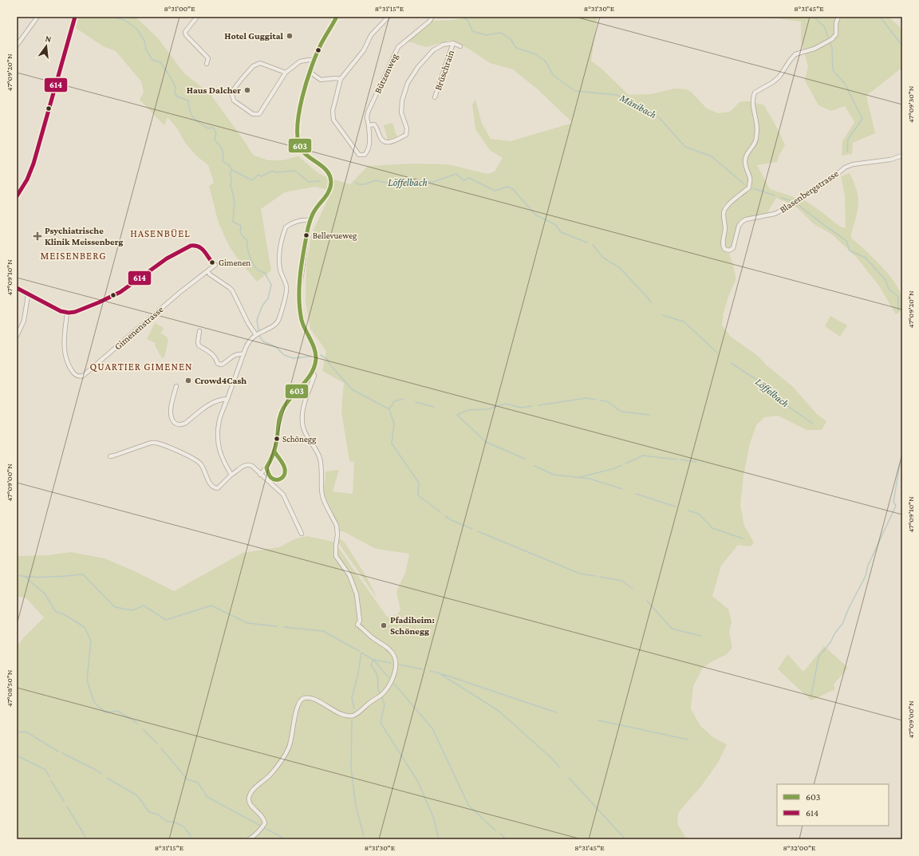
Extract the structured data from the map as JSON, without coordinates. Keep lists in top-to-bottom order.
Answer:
{
  "streets": {
    "street": [
      "Brüschrain",
      "Bützenweg",
      "Blasenbergstrasse",
      "Gimenenstrasse"
    ]
  },
  "crossings": [
    ["Brüschrain", "Bützenweg"]
  ],
  "districts": ["HASENBÜEL", "MEISENBERG", "QUARTIER GIMENEN"],
  "water": ["Mänibach", "Löffelbach"],
  "places": {
    "other": [
      "Hotel Guggital",
      "Haus Dalcher",
      "Bellevueweg",
      "Gimenen",
      "Crowd4Cash",
      "Schönegg",
      "Pfadiheim: Schönegg"
    ],
    "health": ["Psychiatrische Klinik Meissenberg"]
  },
  "lines": ["transit line 603", "transit line 614"],
  "legend": ["603", "614"],
  "north": "top",
  "coordinates": [
    "8°31'00\"E",
    "8°31'15\"E",
    "8°31'30\"E",
    "8°31'45\"E",
    "47°09'20\"N",
    "47°09'30\"N",
    "47°09'10\"N",
    "47°09'00\"N",
    "47°08'50\"N",
    "8°32'00\"E"
  ]
}
